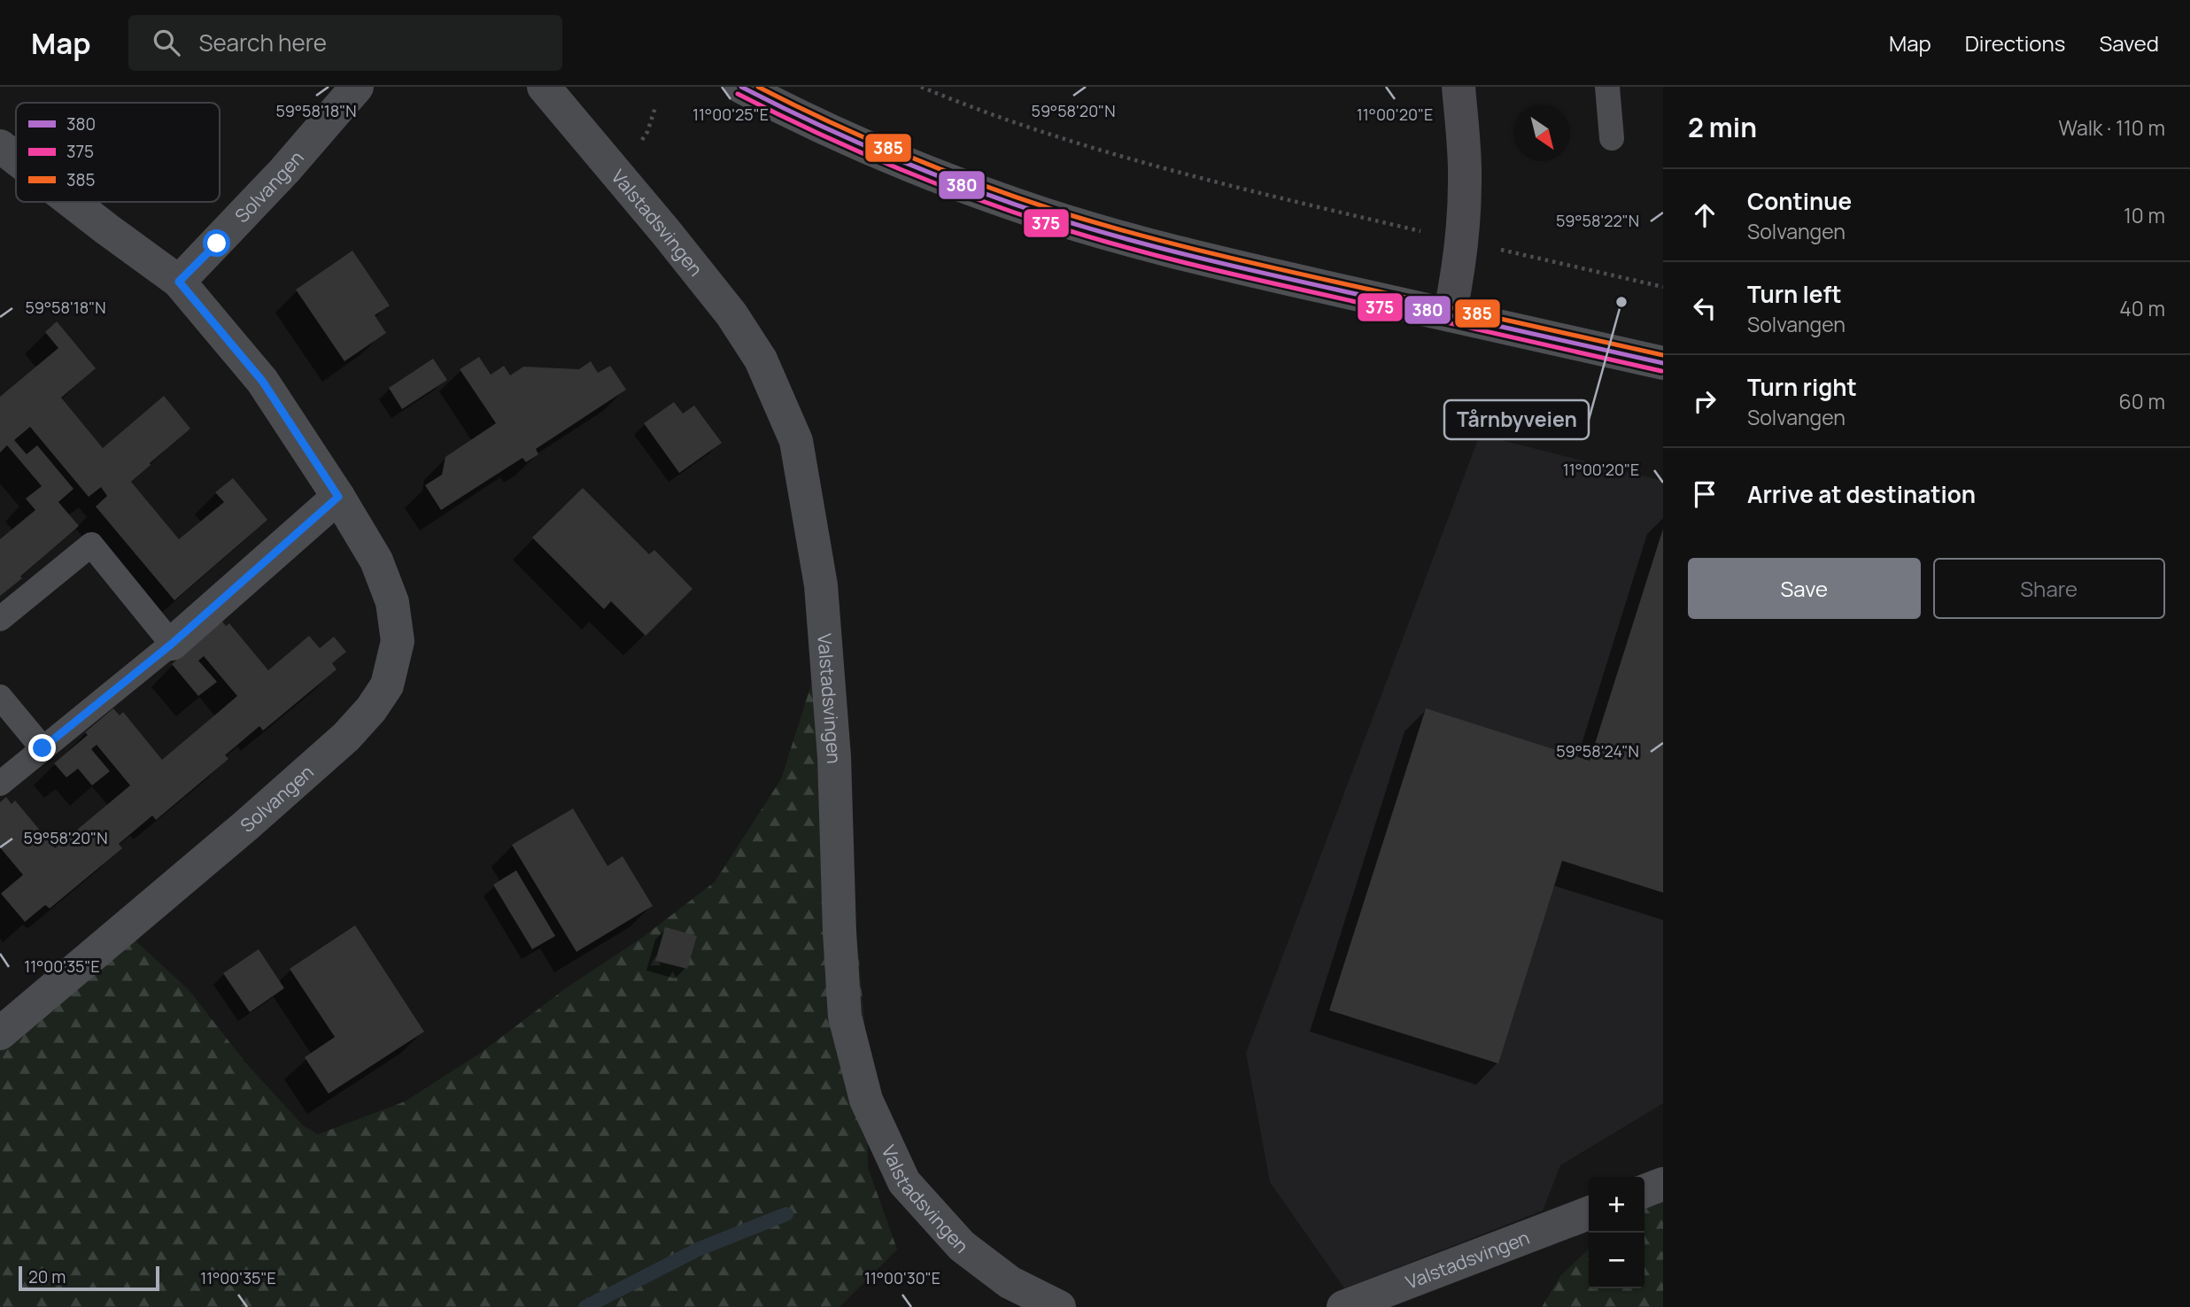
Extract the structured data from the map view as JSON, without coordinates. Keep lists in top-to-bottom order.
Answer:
{
  "streets": {
    "street": ["Solvangen", "Valstadsvingen"]
  },
  "places": ["Tårnbyveien"],
  "lines": ["transit line 380", "transit line 385", "transit line 375"],
  "legend": ["380", "375", "385"],
  "scale_bar": "20 m",
  "north": "bottom right",
  "page": {
    "header": "Map",
    "search": "Search here",
    "nav": ["Map", "Directions", "Saved"],
    "heading": ["2 min", "Walk · 110 m"],
    "list": [
      ["Continue", "Solvangen", "10 m"],
      ["Turn left", "Solvangen", "40 m"],
      ["Turn right", "Solvangen", "60 m"],
      "Arrive at destination"
    ],
    "buttons": ["Save", "Share"],
    "map_buttons": ["+", "−"],
    "scale": "20 m"
  },
  "coordinates": [
    "59°58'18\"N",
    "59°58'20\"N",
    "11°00'25\"E",
    "11°00'20\"E",
    "59°58'22\"N",
    "59°58'24\"N",
    "11°00'35\"E",
    "11°00'30\"E"
  ]
}
